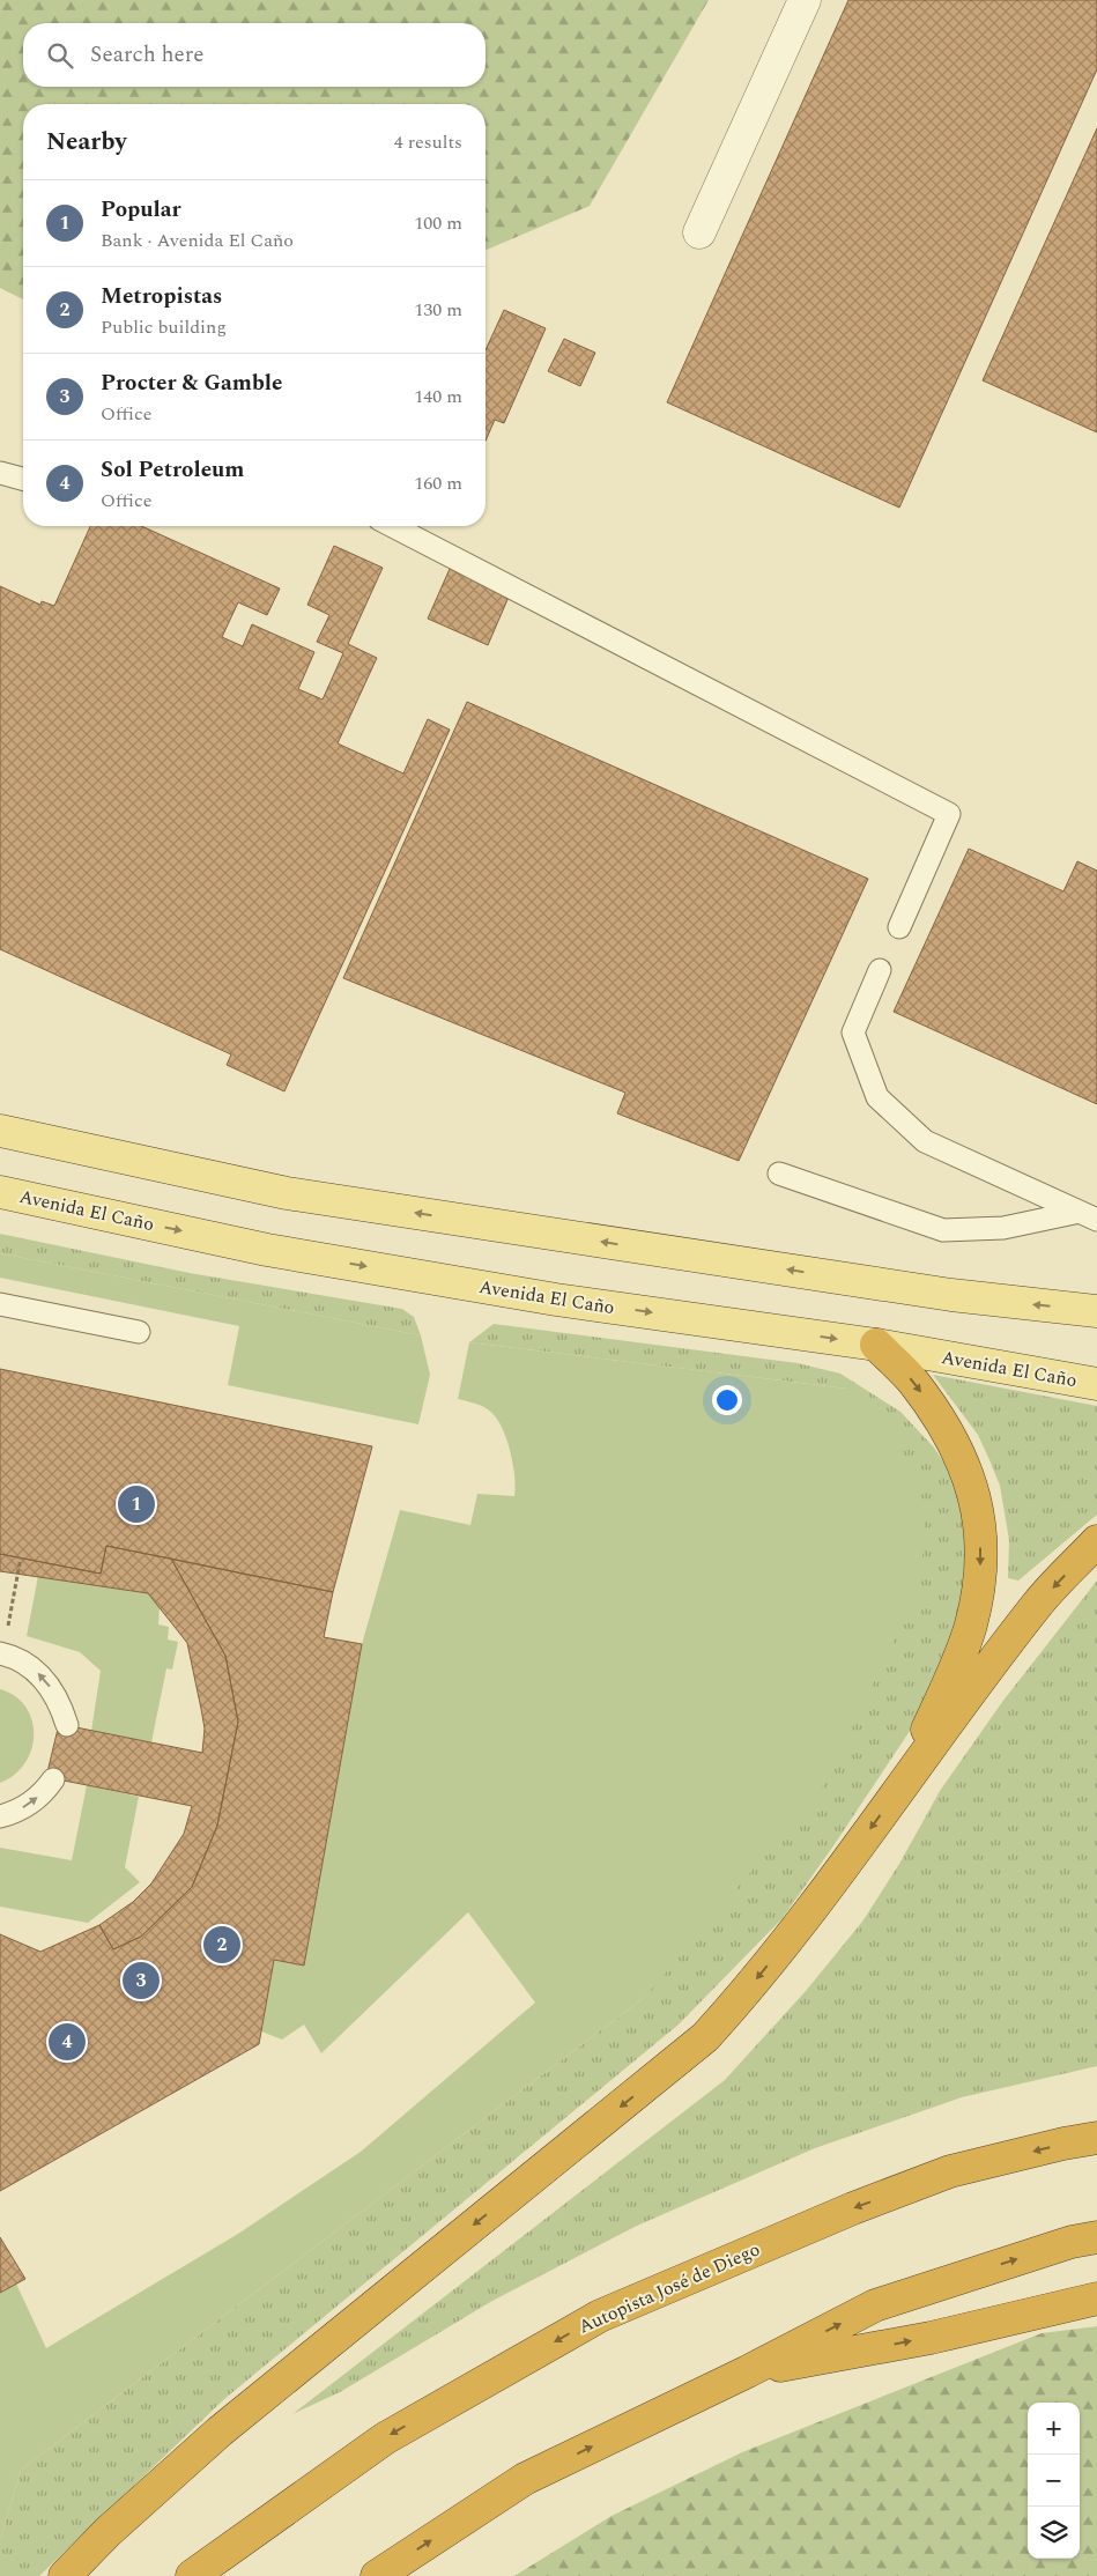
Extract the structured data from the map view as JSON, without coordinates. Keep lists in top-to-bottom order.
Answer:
{
  "streets": {
    "highway": ["Autopista José de Diego"],
    "main road": ["Avenida El Caño"]
  },
  "page": {
    "search": "Search here",
    "heading": ["Nearby", "4 results"],
    "list": [
      {
        "mark": "1",
        "name": "Popular",
        "note": "Bank · Avenida El Caño",
        "value": "100 m"
      },
      {
        "mark": "2",
        "name": "Metropistas",
        "note": "Public building",
        "value": "130 m"
      },
      {
        "mark": "3",
        "name": "Procter & Gamble",
        "note": "Office",
        "value": "140 m"
      },
      {
        "mark": "4",
        "name": "Sol Petroleum",
        "note": "Office",
        "value": "160 m"
      }
    ],
    "pins": [
      "1",
      "2",
      "3",
      "4"
    ],
    "map_buttons": ["+", "−"]
  }
}
